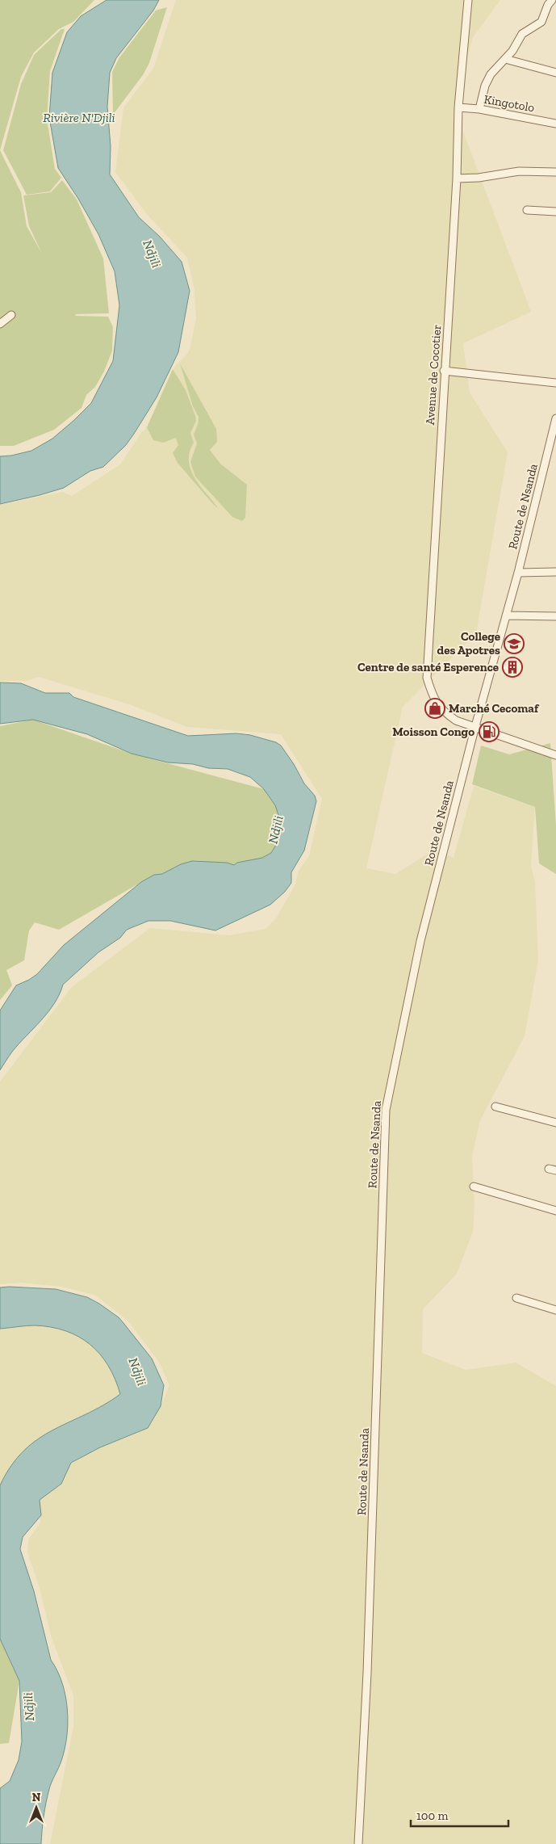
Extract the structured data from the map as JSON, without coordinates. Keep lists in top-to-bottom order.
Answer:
{
  "streets": {
    "street": ["Kingotolo", "Avenue de Cocotier", "Route de Nsanda"]
  },
  "crossings": [
    ["Kingotolo", "Avenue de Cocotier"],
    ["Avenue de Cocotier", "Route de Nsanda"]
  ],
  "water": ["Rivière N'Djili", "Ndjili"],
  "places": {
    "school or university": ["College des Apotres"],
    "building": ["Centre de santé Esperence"],
    "shop": ["Marché Cecomaf"],
    "fuel station": ["Moisson Congo"]
  },
  "scale_bar": "100 m",
  "north": "top"
}
